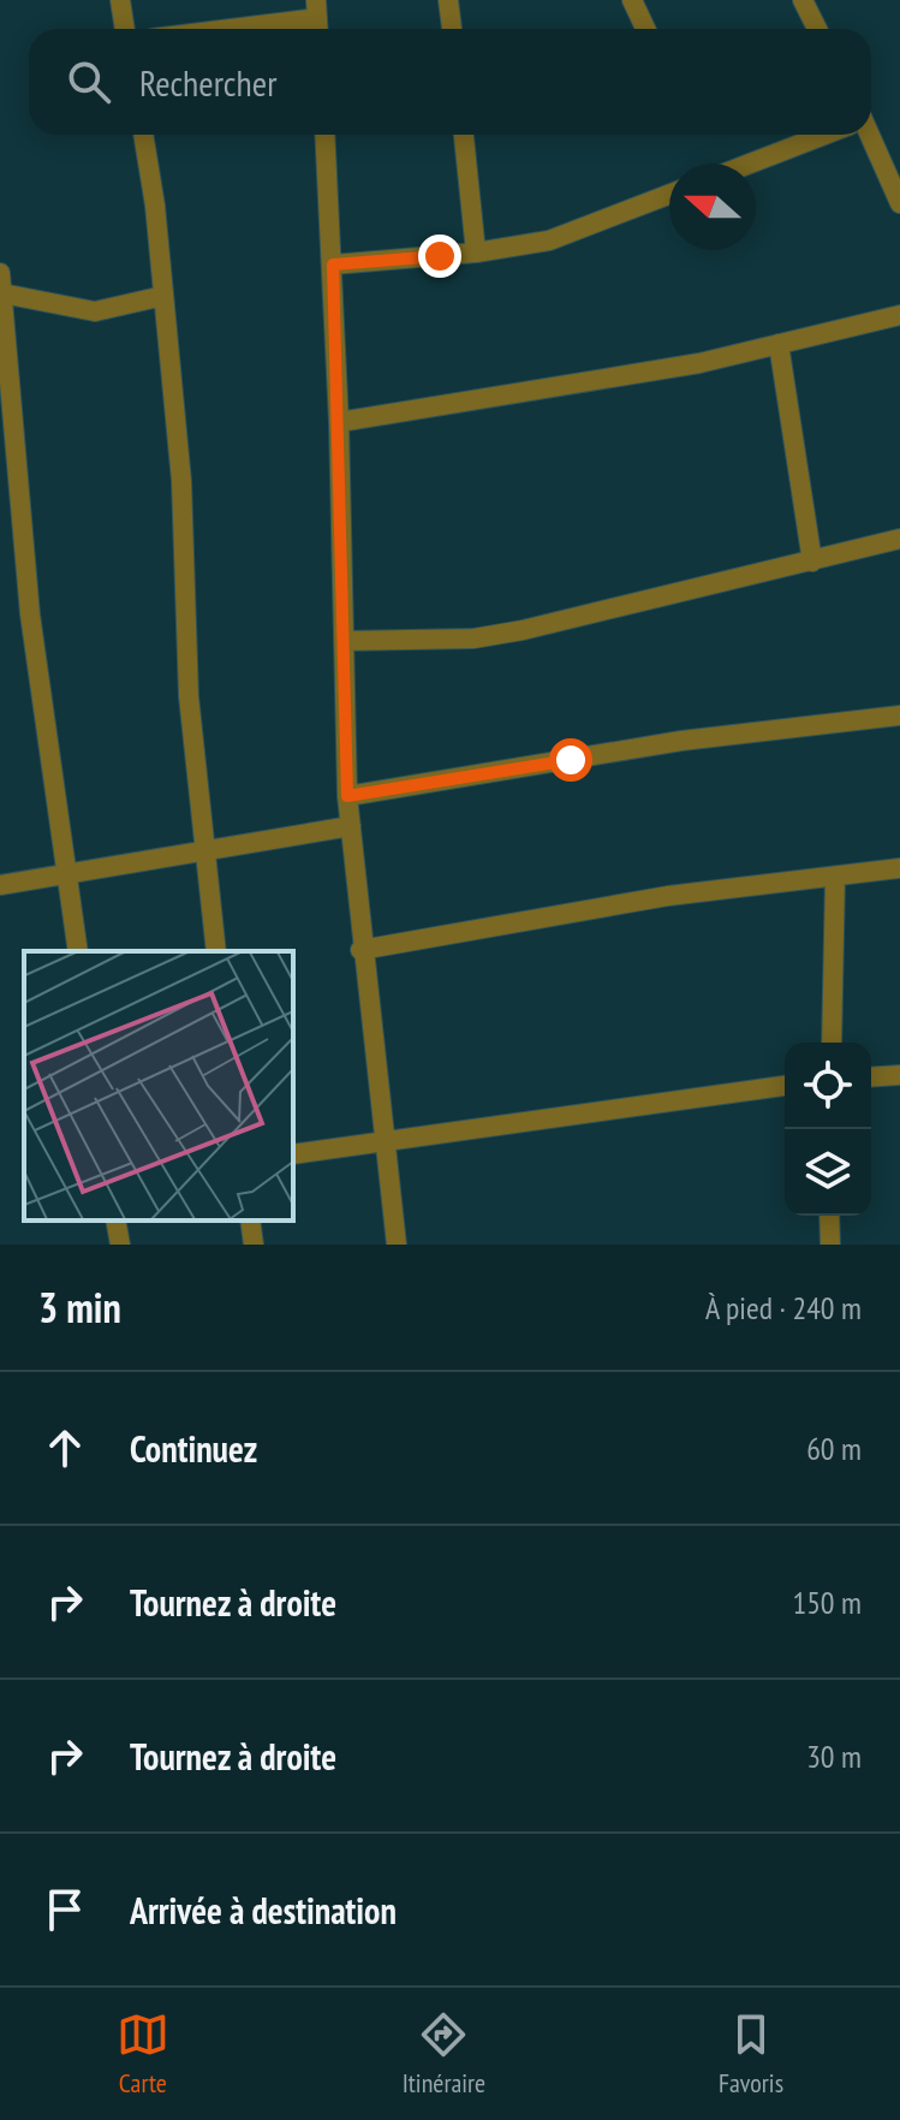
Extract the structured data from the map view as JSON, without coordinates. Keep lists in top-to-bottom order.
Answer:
{
  "north": "left",
  "page": {
    "search": "Rechercher",
    "heading": ["3 min", "À pied · 240 m"],
    "list": [
      ["Continuez", "60 m"],
      ["Tournez à droite", "150 m"],
      ["Tournez à droite", "30 m"],
      "Arrivée à destination"
    ],
    "nav": ["Carte", "Itinéraire", "Favoris"]
  }
}
